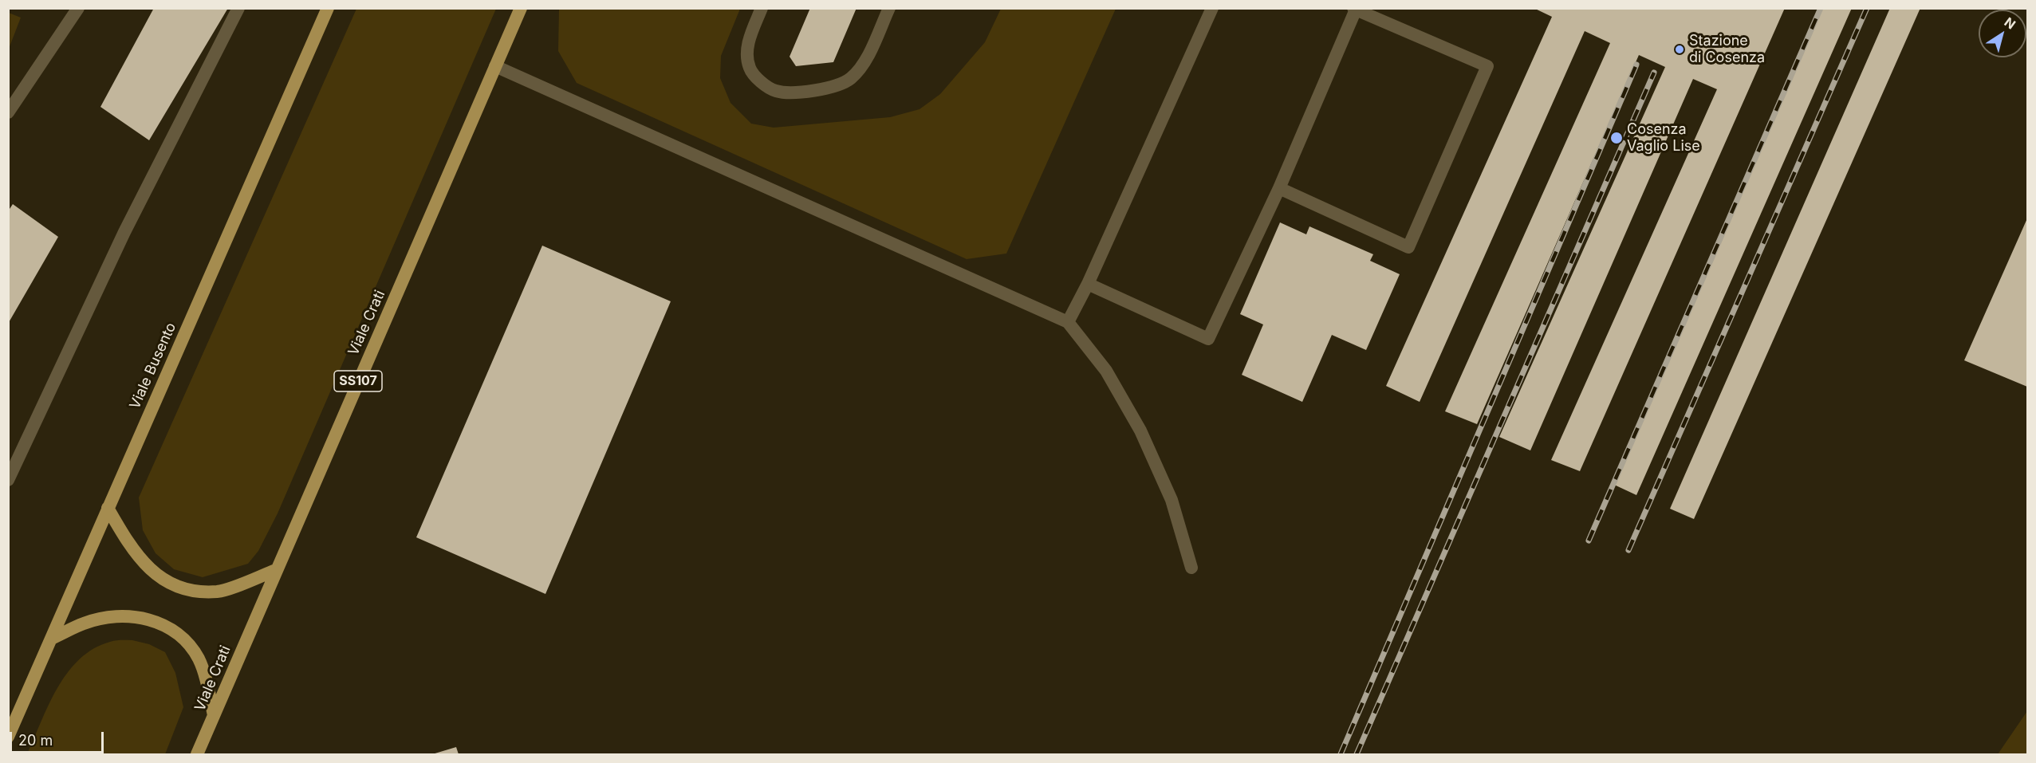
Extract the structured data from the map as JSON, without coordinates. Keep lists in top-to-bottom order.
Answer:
{
  "streets": {
    "main road": ["Viale Crati", "Viale Busento", "SS107"]
  },
  "places": ["Stazione di Cosenza", "Cosenza Vaglio Lise"],
  "scale_bar": "20 m",
  "north": "top right"
}
